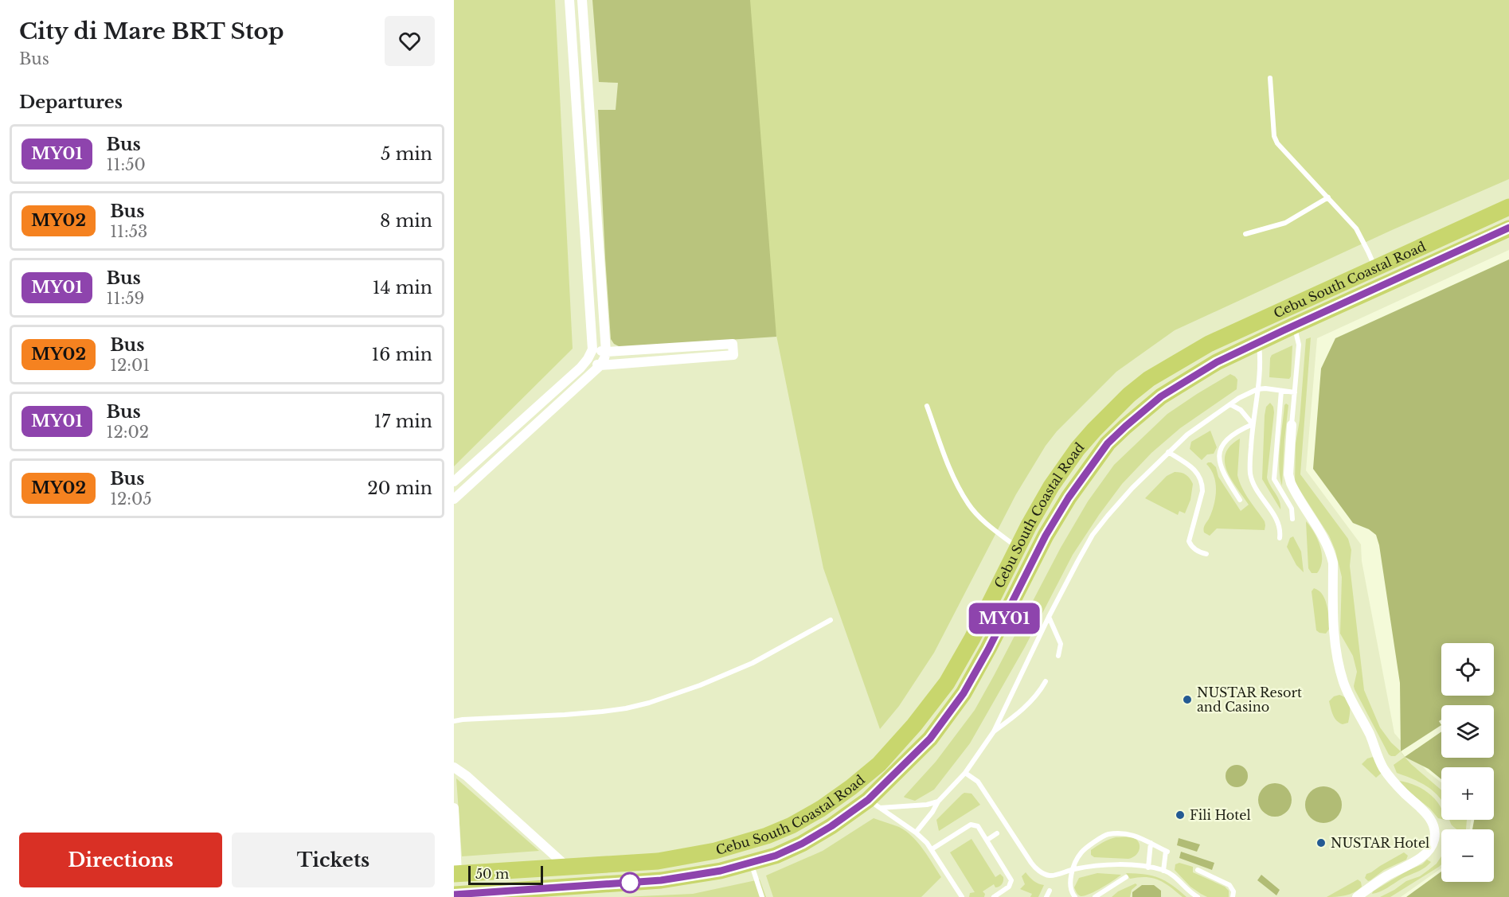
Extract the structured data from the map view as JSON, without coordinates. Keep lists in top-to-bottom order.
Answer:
{
  "streets": {
    "highway": ["Cebu South Coastal Road"]
  },
  "places": ["NUSTAR Resort and Casino", "Fili Hotel", "NUSTAR Hotel"],
  "lines": ["bus line MY01"],
  "scale_bar": "50 m",
  "page": {
    "heading": [
      ["City di Mare BRT Stop", "Bus"],
      "Departures"
    ],
    "on_map": "MY01",
    "list": [
      {
        "mark": "MY01",
        "name": "Bus",
        "note": "11:50",
        "value": "5 min"
      },
      {
        "mark": "MY02",
        "name": "Bus",
        "note": "11:53",
        "value": "8 min"
      },
      {
        "mark": "MY01",
        "name": "Bus",
        "note": "11:59",
        "value": "14 min"
      },
      {
        "mark": "MY02",
        "name": "Bus",
        "note": "12:01",
        "value": "16 min"
      },
      {
        "mark": "MY01",
        "name": "Bus",
        "note": "12:02",
        "value": "17 min"
      },
      {
        "mark": "MY02",
        "name": "Bus",
        "note": "12:05",
        "value": "20 min"
      }
    ],
    "map_buttons": ["+", "−"],
    "buttons": ["Directions", "Tickets"],
    "scale": "50 m"
  }
}
